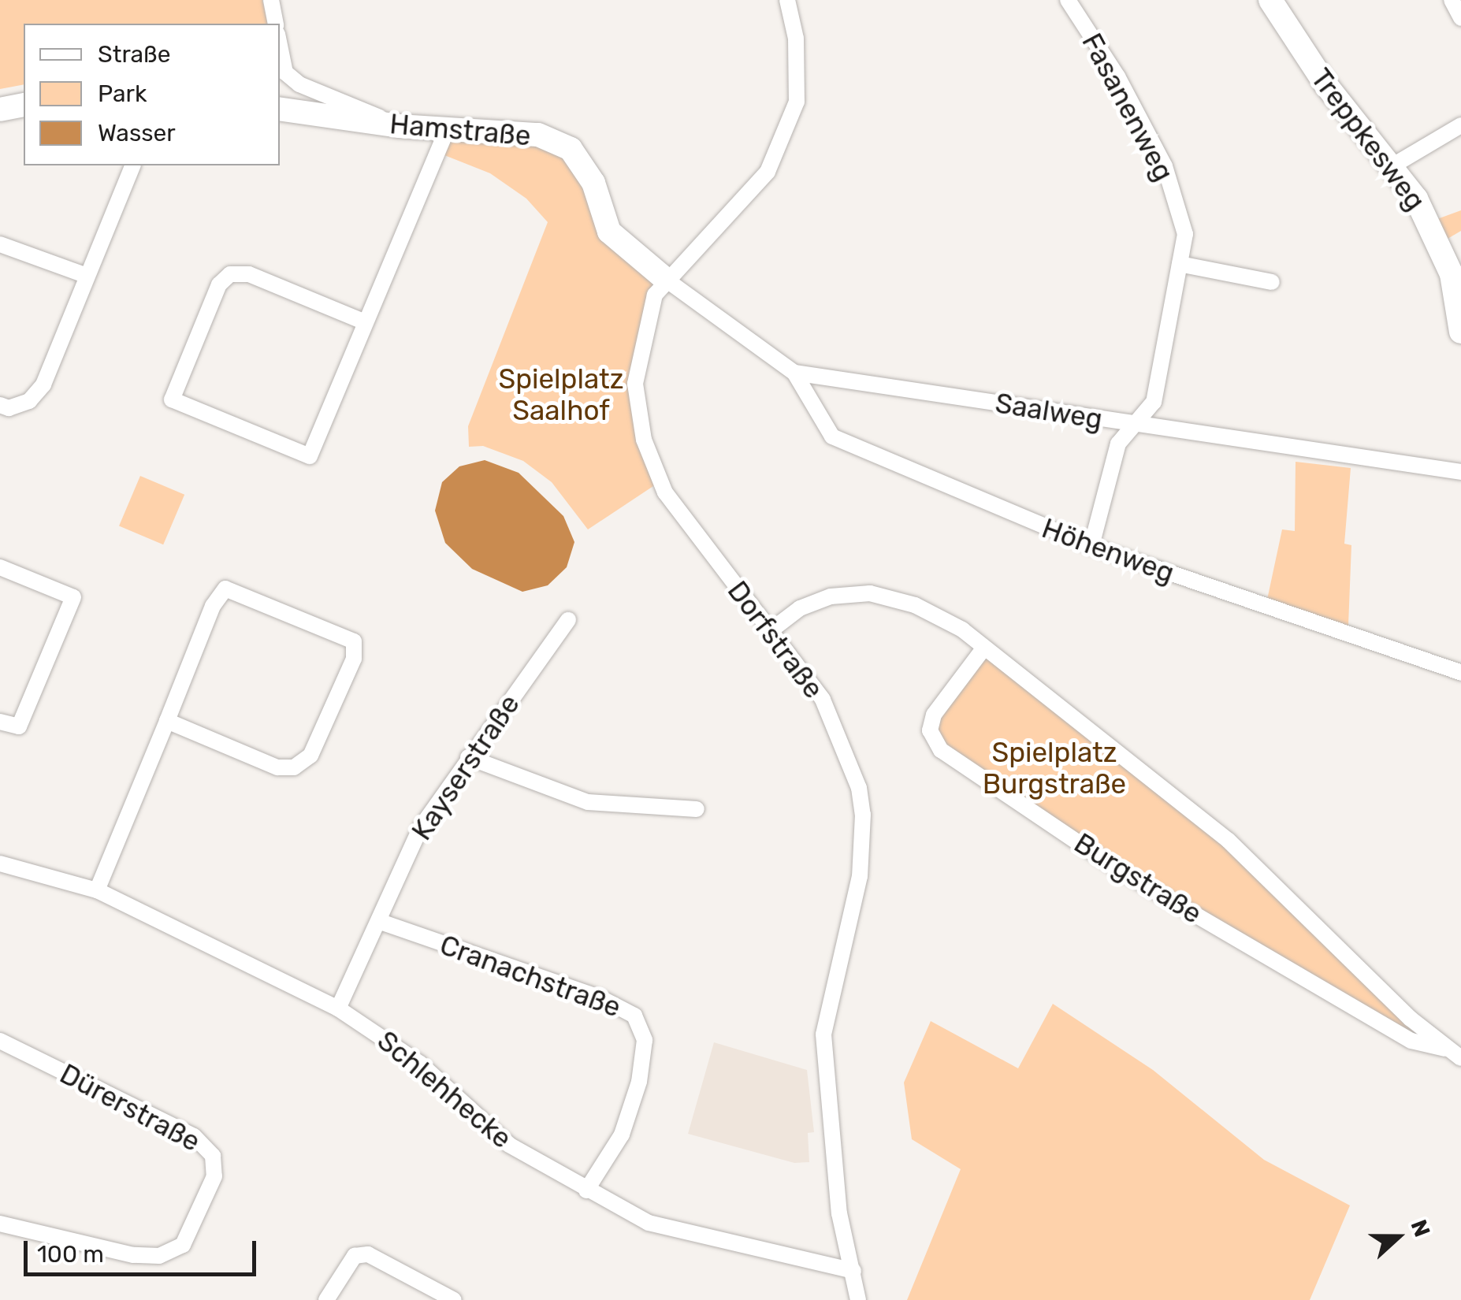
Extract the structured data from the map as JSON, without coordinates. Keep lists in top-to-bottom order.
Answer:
{
  "streets": {
    "street": [
      "Fasanenweg",
      "Hamstraße",
      "Treppkesweg",
      "Saalweg",
      "Höhenweg",
      "Dorfstraße",
      "Kayserstraße",
      "Burgstraße",
      "Cranachstraße",
      "Schlehhecke",
      "Dürerstraße"
    ]
  },
  "crossings": [
    ["Fasanenweg", "Saalweg"],
    ["Fasanenweg", "Höhenweg"],
    ["Hamstraße", "Saalweg"],
    ["Hamstraße", "Dorfstraße"],
    ["Saalweg", "Höhenweg"],
    ["Saalweg", "Dorfstraße"],
    ["Dorfstraße", "Burgstraße"],
    ["Dorfstraße", "Schlehhecke"],
    ["Kayserstraße", "Cranachstraße"],
    ["Kayserstraße", "Schlehhecke"],
    ["Cranachstraße", "Schlehhecke"]
  ],
  "parks": ["Spielplatz Saalhof", "Spielplatz Burgstraße"],
  "legend": ["Straße", "Park", "Wasser"],
  "scale_bar": "100 m",
  "north": "right"
}
